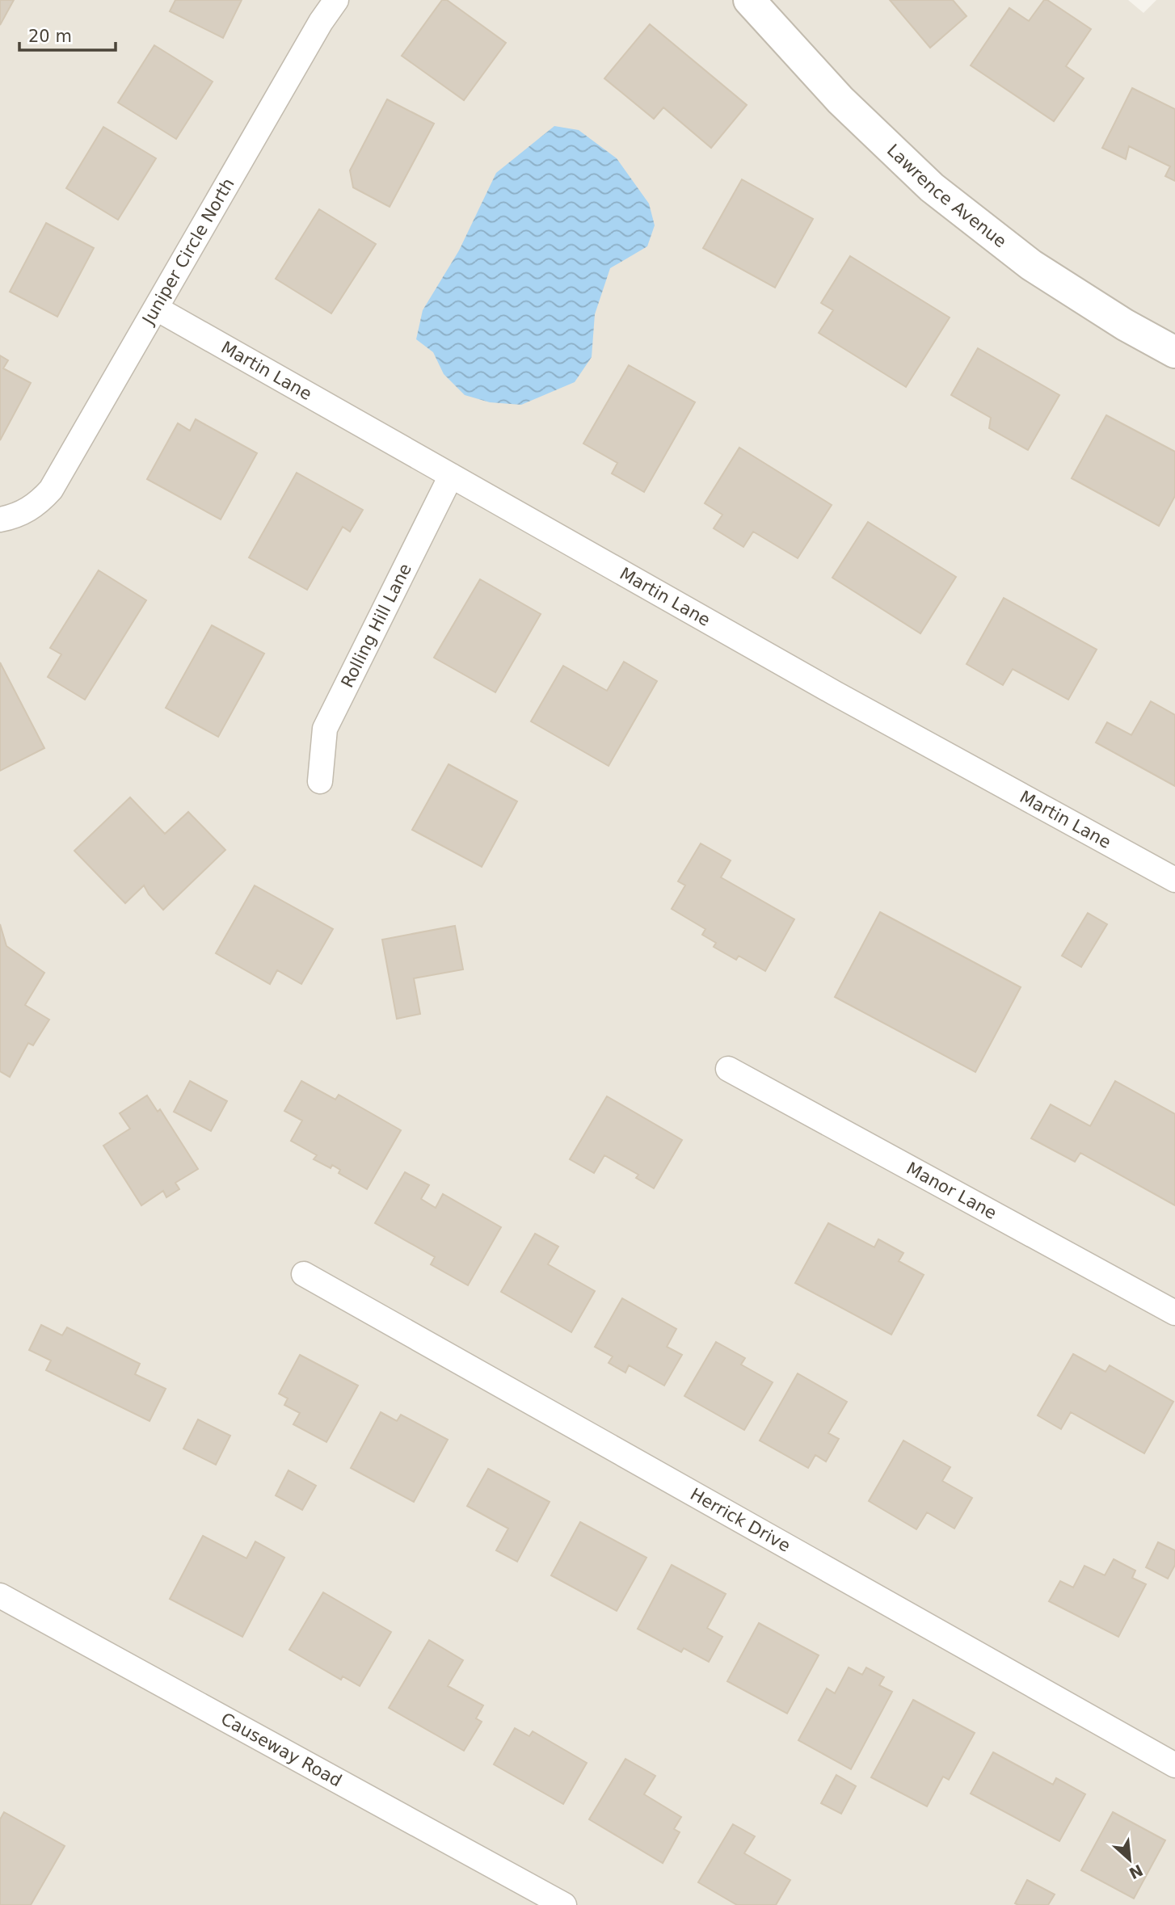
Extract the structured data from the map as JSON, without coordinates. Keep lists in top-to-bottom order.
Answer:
{
  "streets": {
    "street": [
      "Lawrence Avenue",
      "Juniper Circle North",
      "Martin Lane",
      "Rolling Hill Lane",
      "Manor Lane",
      "Herrick Drive",
      "Causeway Road"
    ]
  },
  "crossings": [
    ["Juniper Circle North", "Martin Lane"],
    ["Martin Lane", "Rolling Hill Lane"]
  ],
  "scale_bar": "20 m",
  "north": "bottom right"
}
